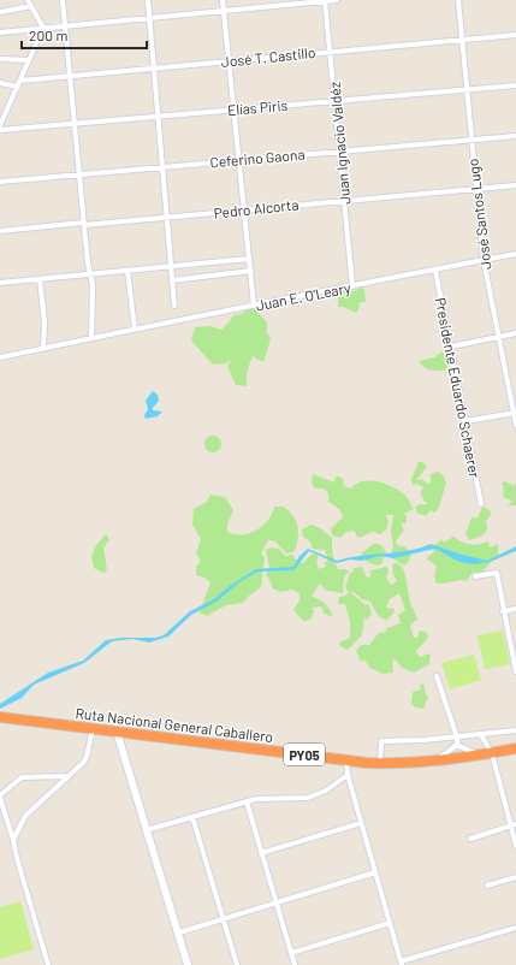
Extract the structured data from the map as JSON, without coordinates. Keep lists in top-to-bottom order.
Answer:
{
  "streets": {
    "highway": ["Ruta Nacional General Caballero", "PY05"],
    "street": [
      "José T. Castillo",
      "Elías Piris",
      "Juan Ignacio Valdéz",
      "Ceferino Gaona",
      "Pedro Alcorta",
      "José Santos Lugo",
      "Juan E. O'Leary",
      "Presidente Eduardo Schaerer"
    ]
  },
  "crossings": [
    ["José T. Castillo", "Juan Ignacio Valdéz"],
    ["José T. Castillo", "José Santos Lugo"],
    ["Elías Piris", "Juan Ignacio Valdéz"],
    ["Elías Piris", "José Santos Lugo"],
    ["Juan Ignacio Valdéz", "Ceferino Gaona"],
    ["Juan Ignacio Valdéz", "Pedro Alcorta"],
    ["Juan Ignacio Valdéz", "Juan E. O'Leary"],
    ["Ceferino Gaona", "José Santos Lugo"],
    ["Pedro Alcorta", "José Santos Lugo"],
    ["José Santos Lugo", "Juan E. O'Leary"],
    ["Juan E. O'Leary", "Presidente Eduardo Schaerer"]
  ],
  "scale_bar": "200 m"
}
